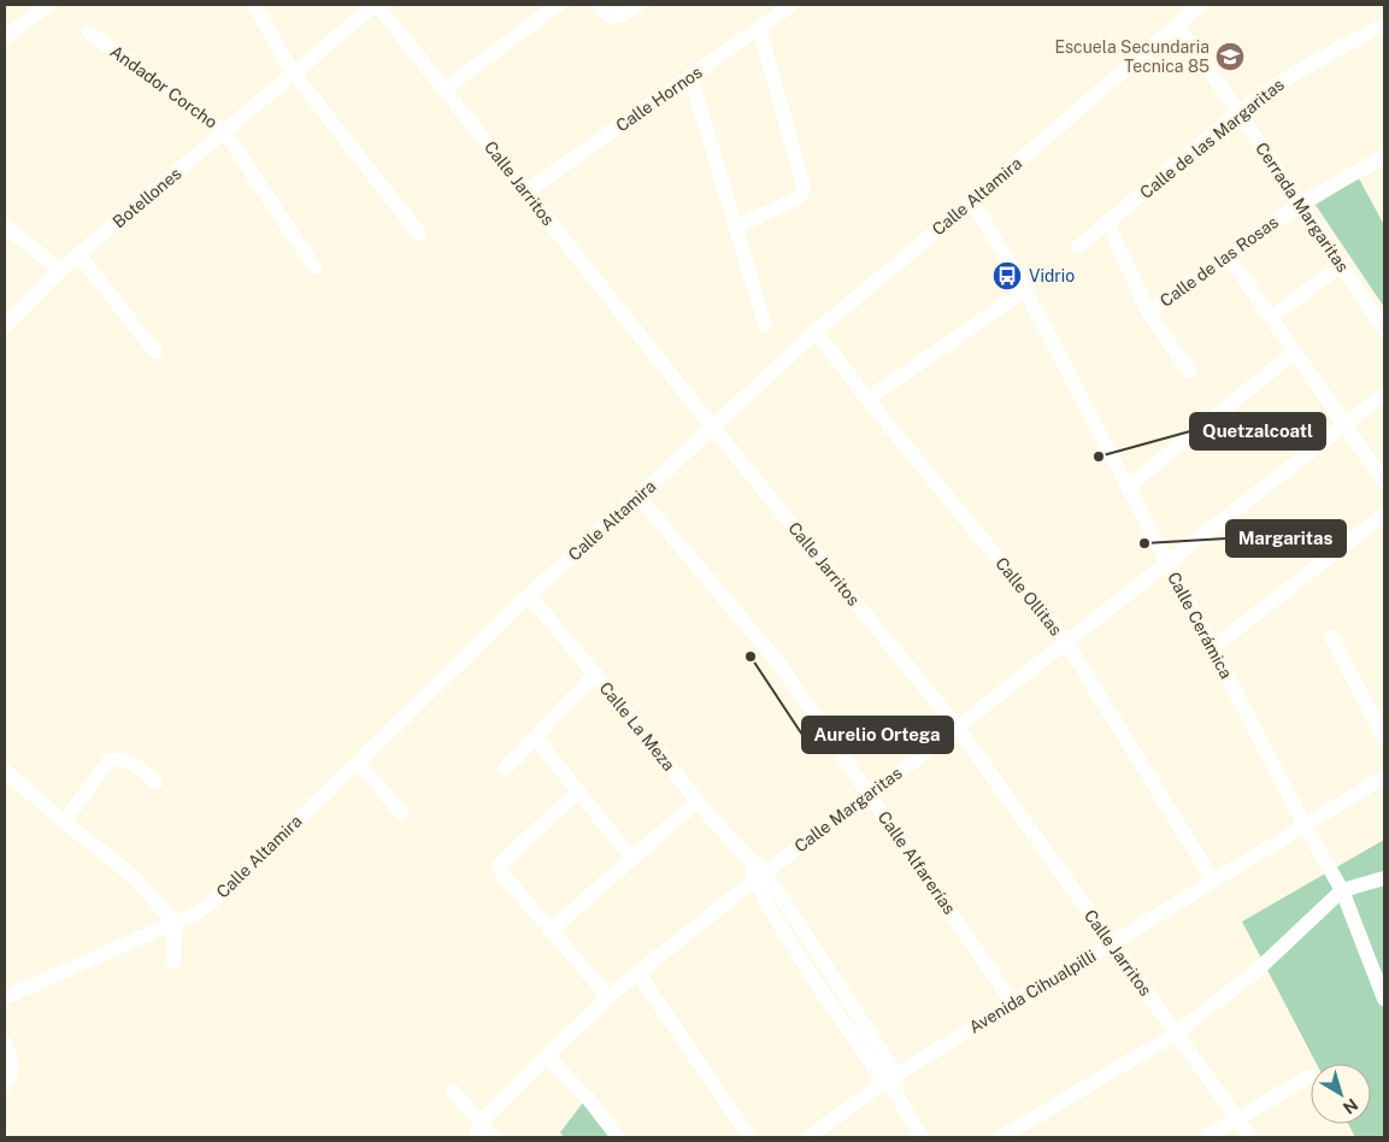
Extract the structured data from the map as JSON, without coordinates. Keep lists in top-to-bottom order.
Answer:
{
  "streets": {
    "street": [
      "Andador Corcho",
      "Calle Hornos",
      "Calle de las Margaritas",
      "Calle Jarritos",
      "Calle Altamira",
      "Botellones",
      "Cerrada Margaritas",
      "Calle de las Rosas",
      "Calle Ollitas",
      "Calle Cerámica",
      "Calle La Meza",
      "Calle Margaritas",
      "Calle Alfarerías",
      "Avenida Cihualpilli"
    ]
  },
  "crossings": [
    ["Andador Corcho", "Botellones"],
    ["Calle Hornos", "Calle Jarritos"],
    ["Calle de las Margaritas", "Cerrada Margaritas"],
    ["Calle Jarritos", "Calle Altamira"],
    ["Calle Jarritos", "Botellones"],
    ["Calle Jarritos", "Calle Margaritas"],
    ["Calle Jarritos", "Avenida Cihualpilli"],
    ["Calle Altamira", "Cerrada Margaritas"],
    ["Calle Altamira", "Calle Ollitas"],
    ["Calle Altamira", "Calle Cerámica"],
    ["Calle Altamira", "Calle La Meza"],
    ["Calle Altamira", "Calle Alfarerías"],
    ["Cerrada Margaritas", "Calle de las Rosas"],
    ["Calle Ollitas", "Calle Margaritas"],
    ["Calle Ollitas", "Avenida Cihualpilli"],
    ["Calle Cerámica", "Calle Margaritas"],
    ["Calle Cerámica", "Avenida Cihualpilli"],
    ["Calle La Meza", "Calle Margaritas"],
    ["Calle La Meza", "Avenida Cihualpilli"],
    ["Calle Margaritas", "Calle Alfarerías"],
    ["Calle Alfarerías", "Avenida Cihualpilli"]
  ],
  "places": {
    "school or university": ["Escuela Secundaria Tecnica 85"],
    "bus stop": ["Vidrio"],
    "other": ["Quetzalcoatl", "Margaritas", "Aurelio Ortega"]
  },
  "north": "bottom right"
}
